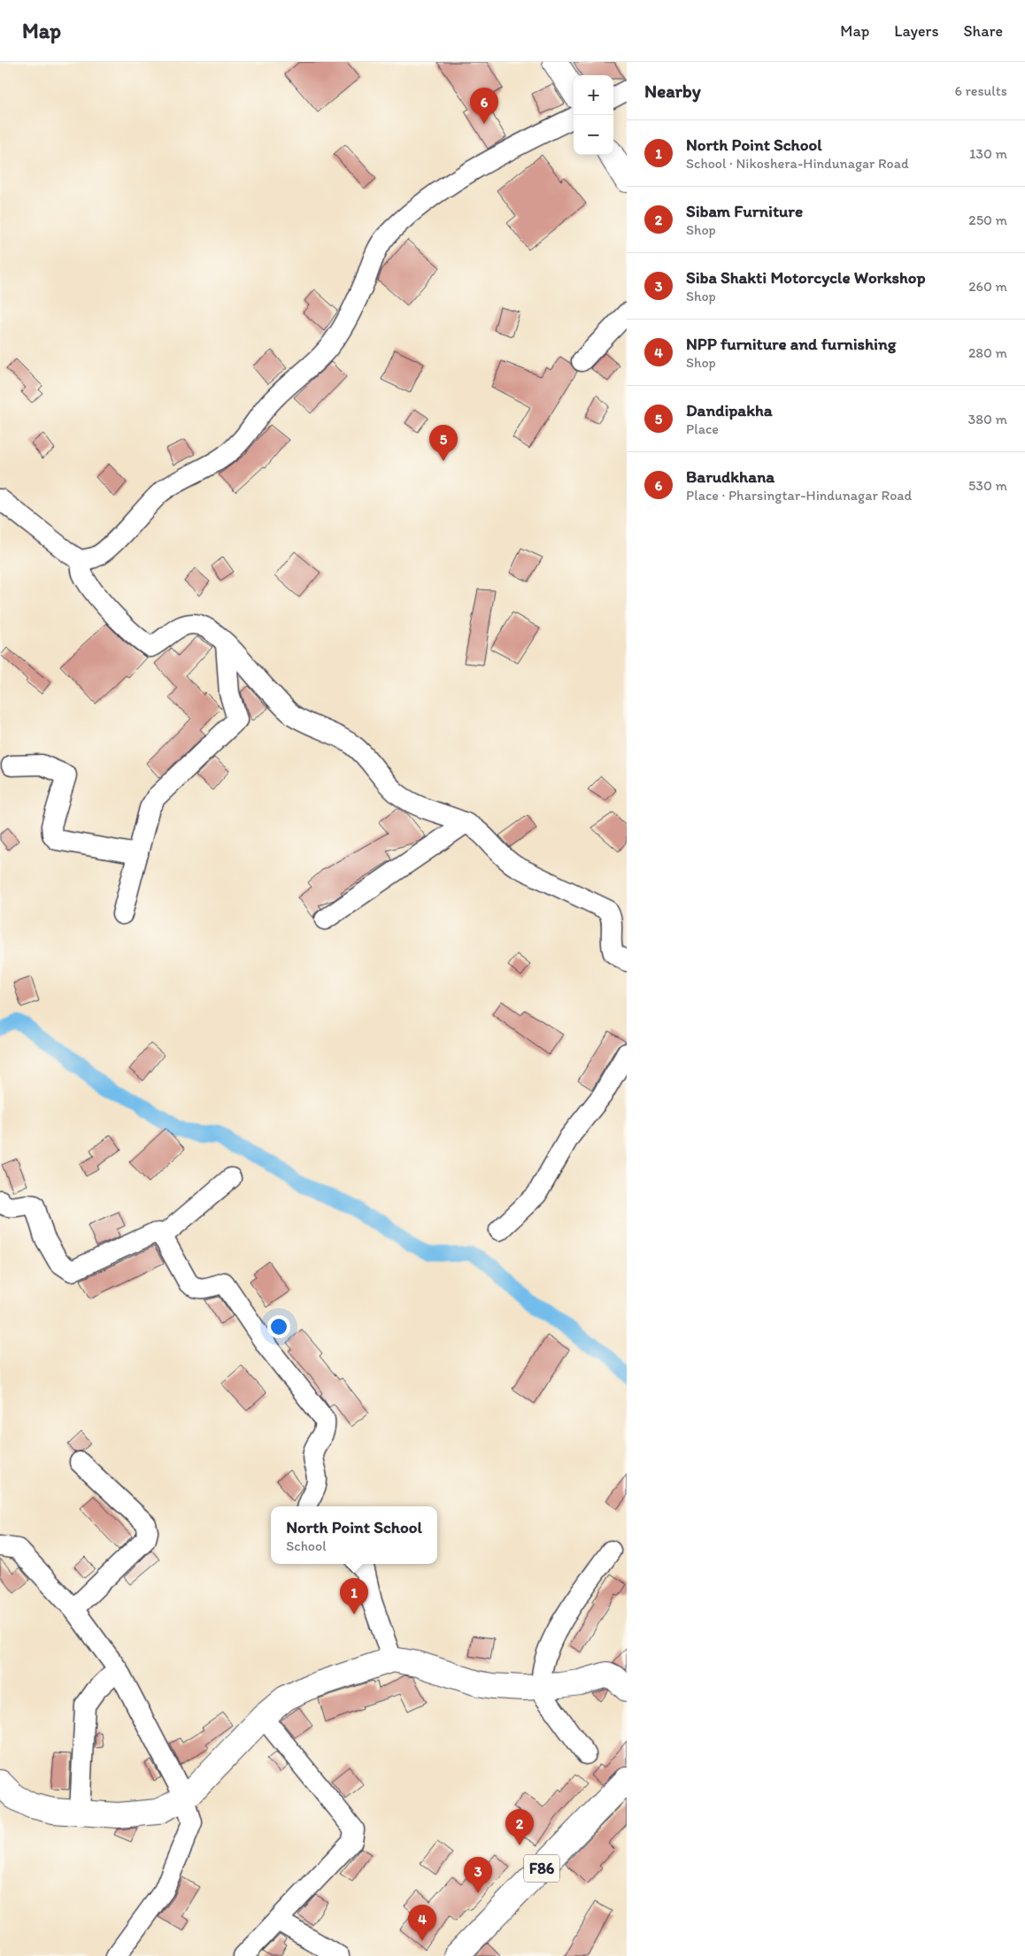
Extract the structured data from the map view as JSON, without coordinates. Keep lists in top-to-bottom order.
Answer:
{
  "streets": {
    "main road": ["F86"]
  },
  "page": {
    "header": "Map",
    "nav": ["Map", "Layers", "Share"],
    "heading": ["Nearby", "6 results"],
    "map_buttons": ["+", "−"],
    "pins": [
      "6",
      "5",
      "1",
      "2",
      "3",
      "4"
    ],
    "list": [
      {
        "mark": "1",
        "name": "North Point School",
        "note": "School · Nikoshera-Hindunagar Road",
        "value": "130 m"
      },
      {
        "mark": "2",
        "name": "Sibam Furniture",
        "note": "Shop",
        "value": "250 m"
      },
      {
        "mark": "3",
        "name": "Siba Shakti Motorcycle Workshop",
        "note": "Shop",
        "value": "260 m"
      },
      {
        "mark": "4",
        "name": "NPP furniture and furnishing",
        "note": "Shop",
        "value": "280 m"
      },
      {
        "mark": "5",
        "name": "Dandipakha",
        "note": "Place",
        "value": "380 m"
      },
      {
        "mark": "6",
        "name": "Barudkhana",
        "note": "Place · Pharsingtar-Hindunagar Road",
        "value": "530 m"
      }
    ],
    "popup": ["North Point School", "School"]
  }
}
